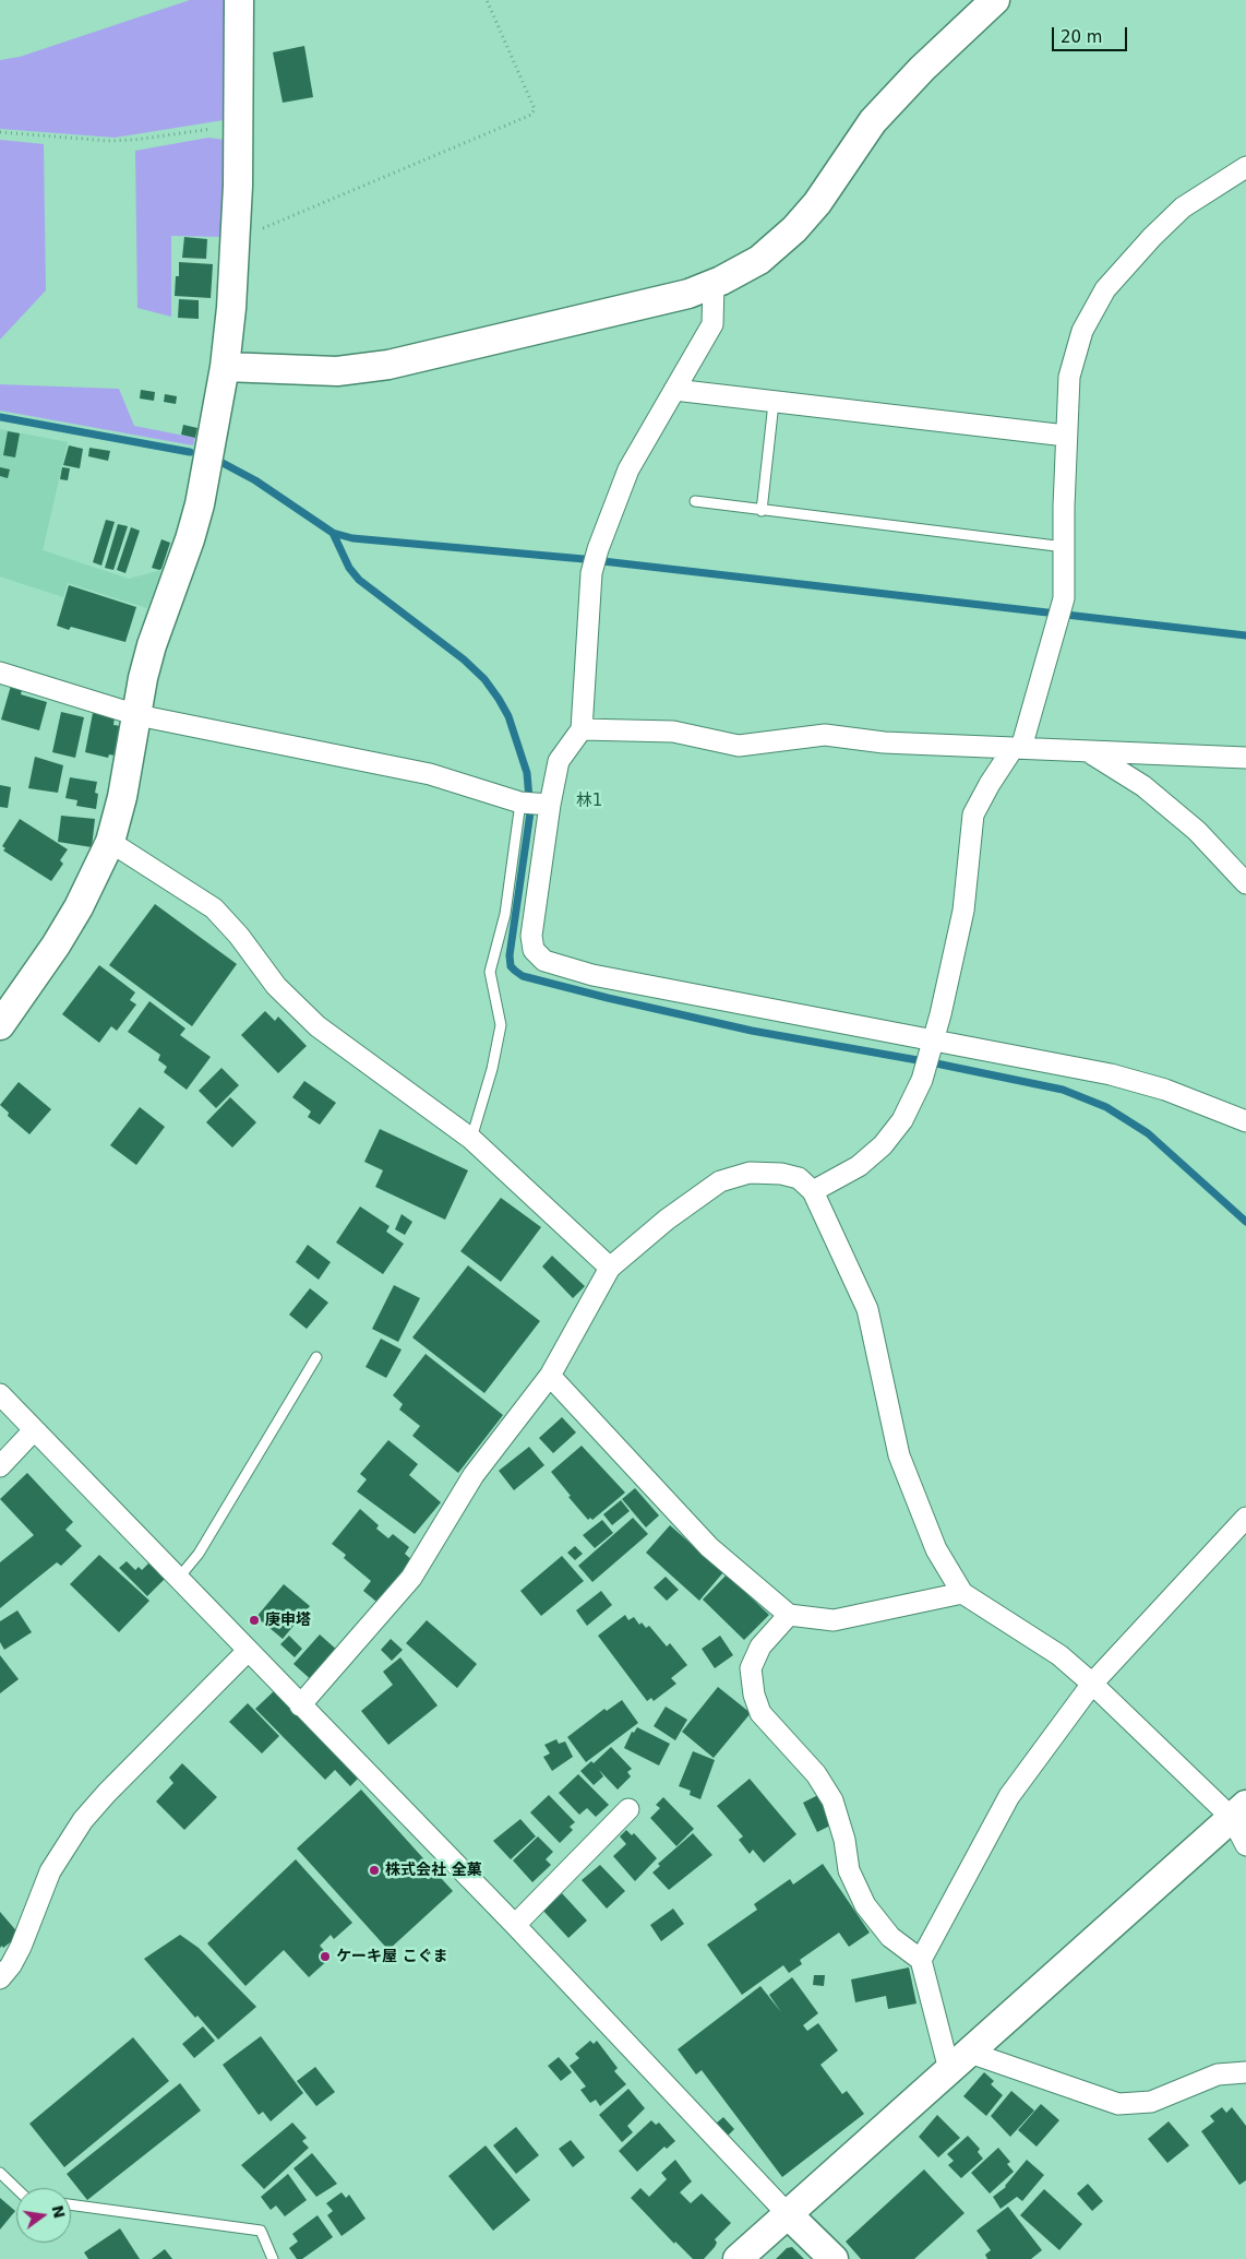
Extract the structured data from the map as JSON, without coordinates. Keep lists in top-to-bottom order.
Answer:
{
  "districts": ["林1"],
  "places": ["庚申塔", "株式会社 全菓", "ケーキ屋 こぐま"],
  "scale_bar": "20 m",
  "north": "right"
}
